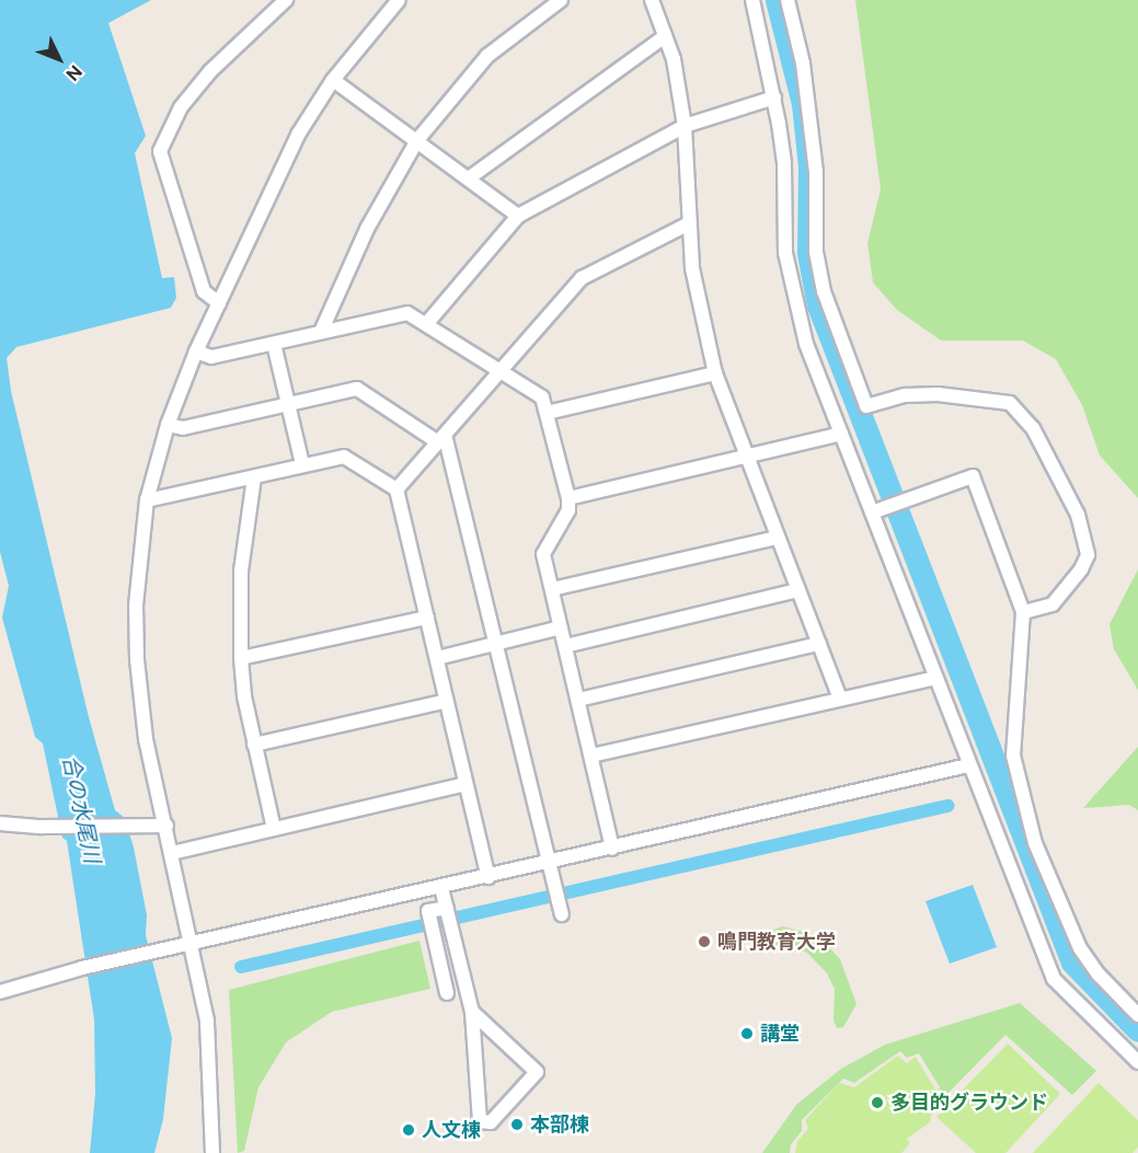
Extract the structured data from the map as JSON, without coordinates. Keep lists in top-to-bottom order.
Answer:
{
  "water": ["合の水尾川"],
  "places": [
    "鳴門教育大学",
    "講堂",
    "多目的グラウンド",
    "本部棟",
    "人文棟"
  ],
  "north": "bottom right"
}
